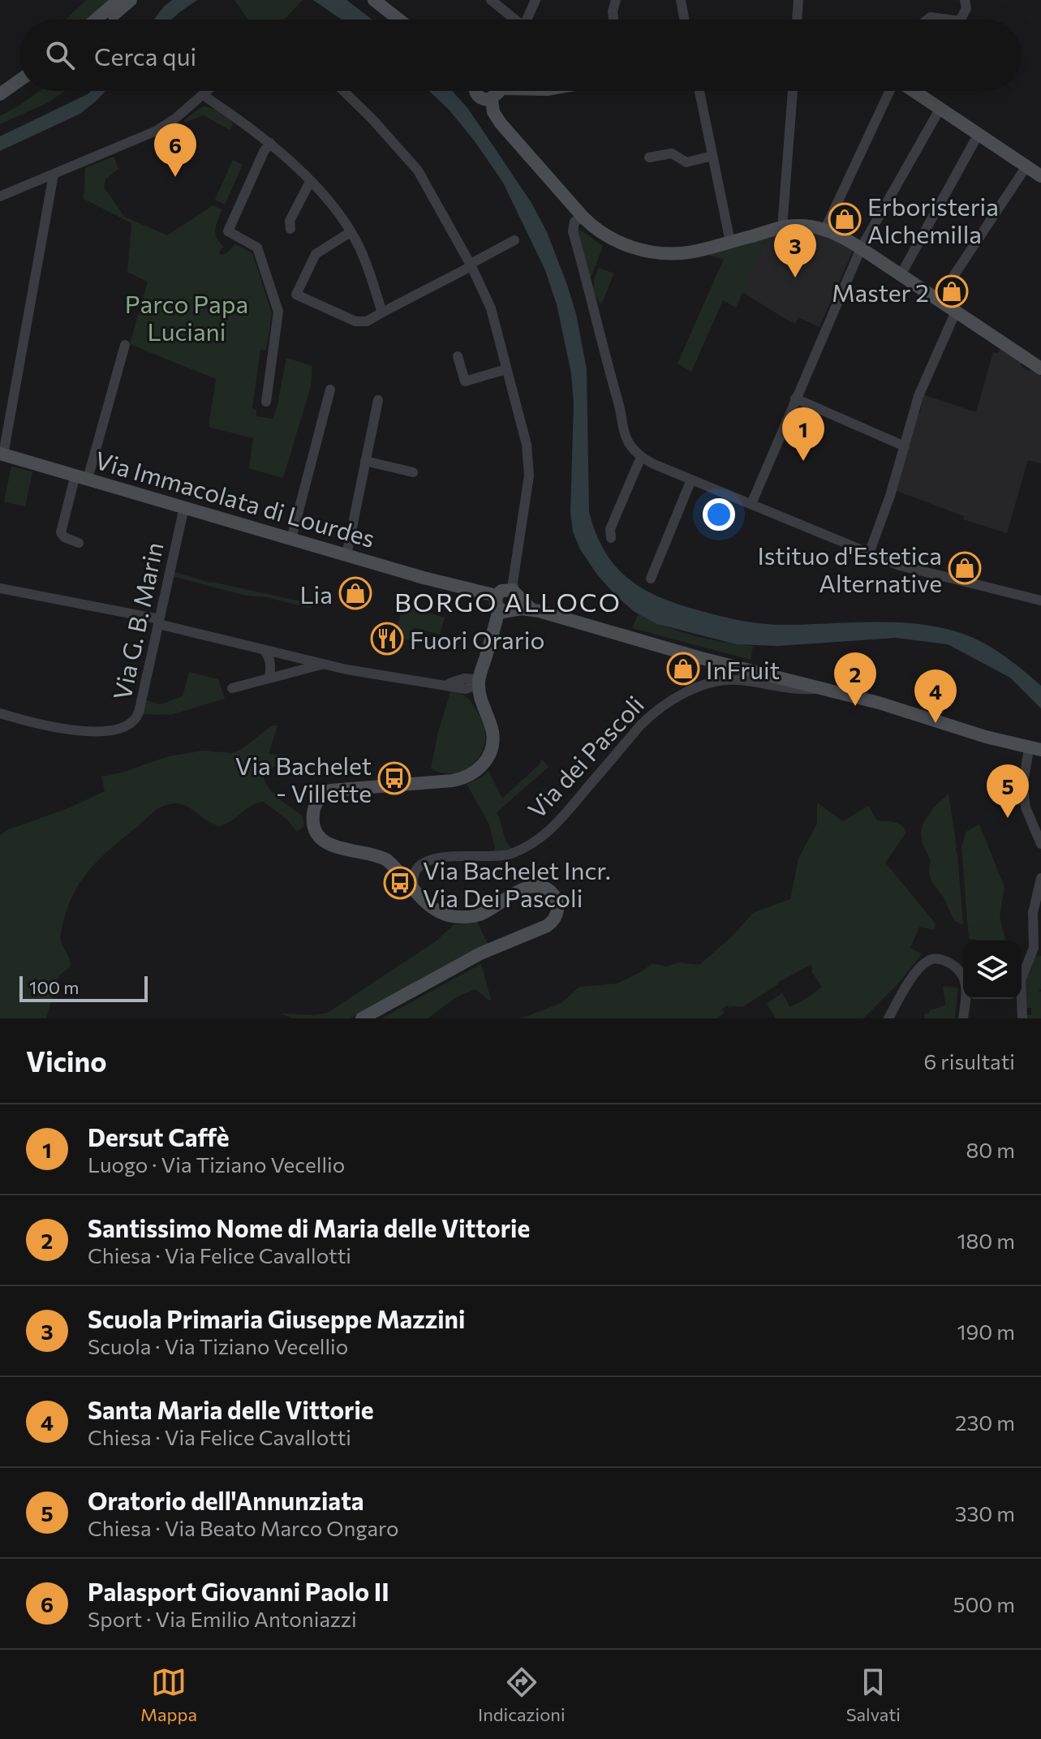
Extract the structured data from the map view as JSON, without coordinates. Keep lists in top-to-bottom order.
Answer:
{
  "streets": {
    "street": ["Via Immacolata di Lourdes", "Via G. B. Marin", "Via dei Pascoli"]
  },
  "crossings": [
    ["Via Immacolata di Lourdes", "Via G. B. Marin"],
    ["Via Immacolata di Lourdes", "Via dei Pascoli"]
  ],
  "districts": ["BORGO ALLOCO"],
  "parks": ["Parco Papa Luciani"],
  "places": {
    "shop": [
      "Erboristeria Alchemilla",
      "Master 2",
      "Istituo d'Estetica Alternative",
      "Lia",
      "InFruit"
    ],
    "restaurant": ["Fuori Orario"],
    "bus stop": ["Via Bachelet - Villette", "Via Bachelet Incr. Via Dei Pascoli"]
  },
  "scale_bar": "100 m",
  "page": {
    "search": "Cerca qui",
    "pins": [
      "6",
      "3",
      "1",
      "2",
      "4",
      "5"
    ],
    "scale": "100 m",
    "heading": ["Vicino", "6 risultati"],
    "list": [
      {
        "mark": "1",
        "name": "Dersut Caffè",
        "note": "Luogo · Via Tiziano Vecellio",
        "value": "80 m"
      },
      {
        "mark": "2",
        "name": "Santissimo Nome di Maria delle Vittorie",
        "note": "Chiesa · Via Felice Cavallotti",
        "value": "180 m"
      },
      {
        "mark": "3",
        "name": "Scuola Primaria Giuseppe Mazzini",
        "note": "Scuola · Via Tiziano Vecellio",
        "value": "190 m"
      },
      {
        "mark": "4",
        "name": "Santa Maria delle Vittorie",
        "note": "Chiesa · Via Felice Cavallotti",
        "value": "230 m"
      },
      {
        "mark": "5",
        "name": "Oratorio dell'Annunziata",
        "note": "Chiesa · Via Beato Marco Ongaro",
        "value": "330 m"
      },
      {
        "mark": "6",
        "name": "Palasport Giovanni Paolo II",
        "note": "Sport · Via Emilio Antoniazzi",
        "value": "500 m"
      }
    ],
    "nav": ["Mappa", "Indicazioni", "Salvati"]
  }
}
